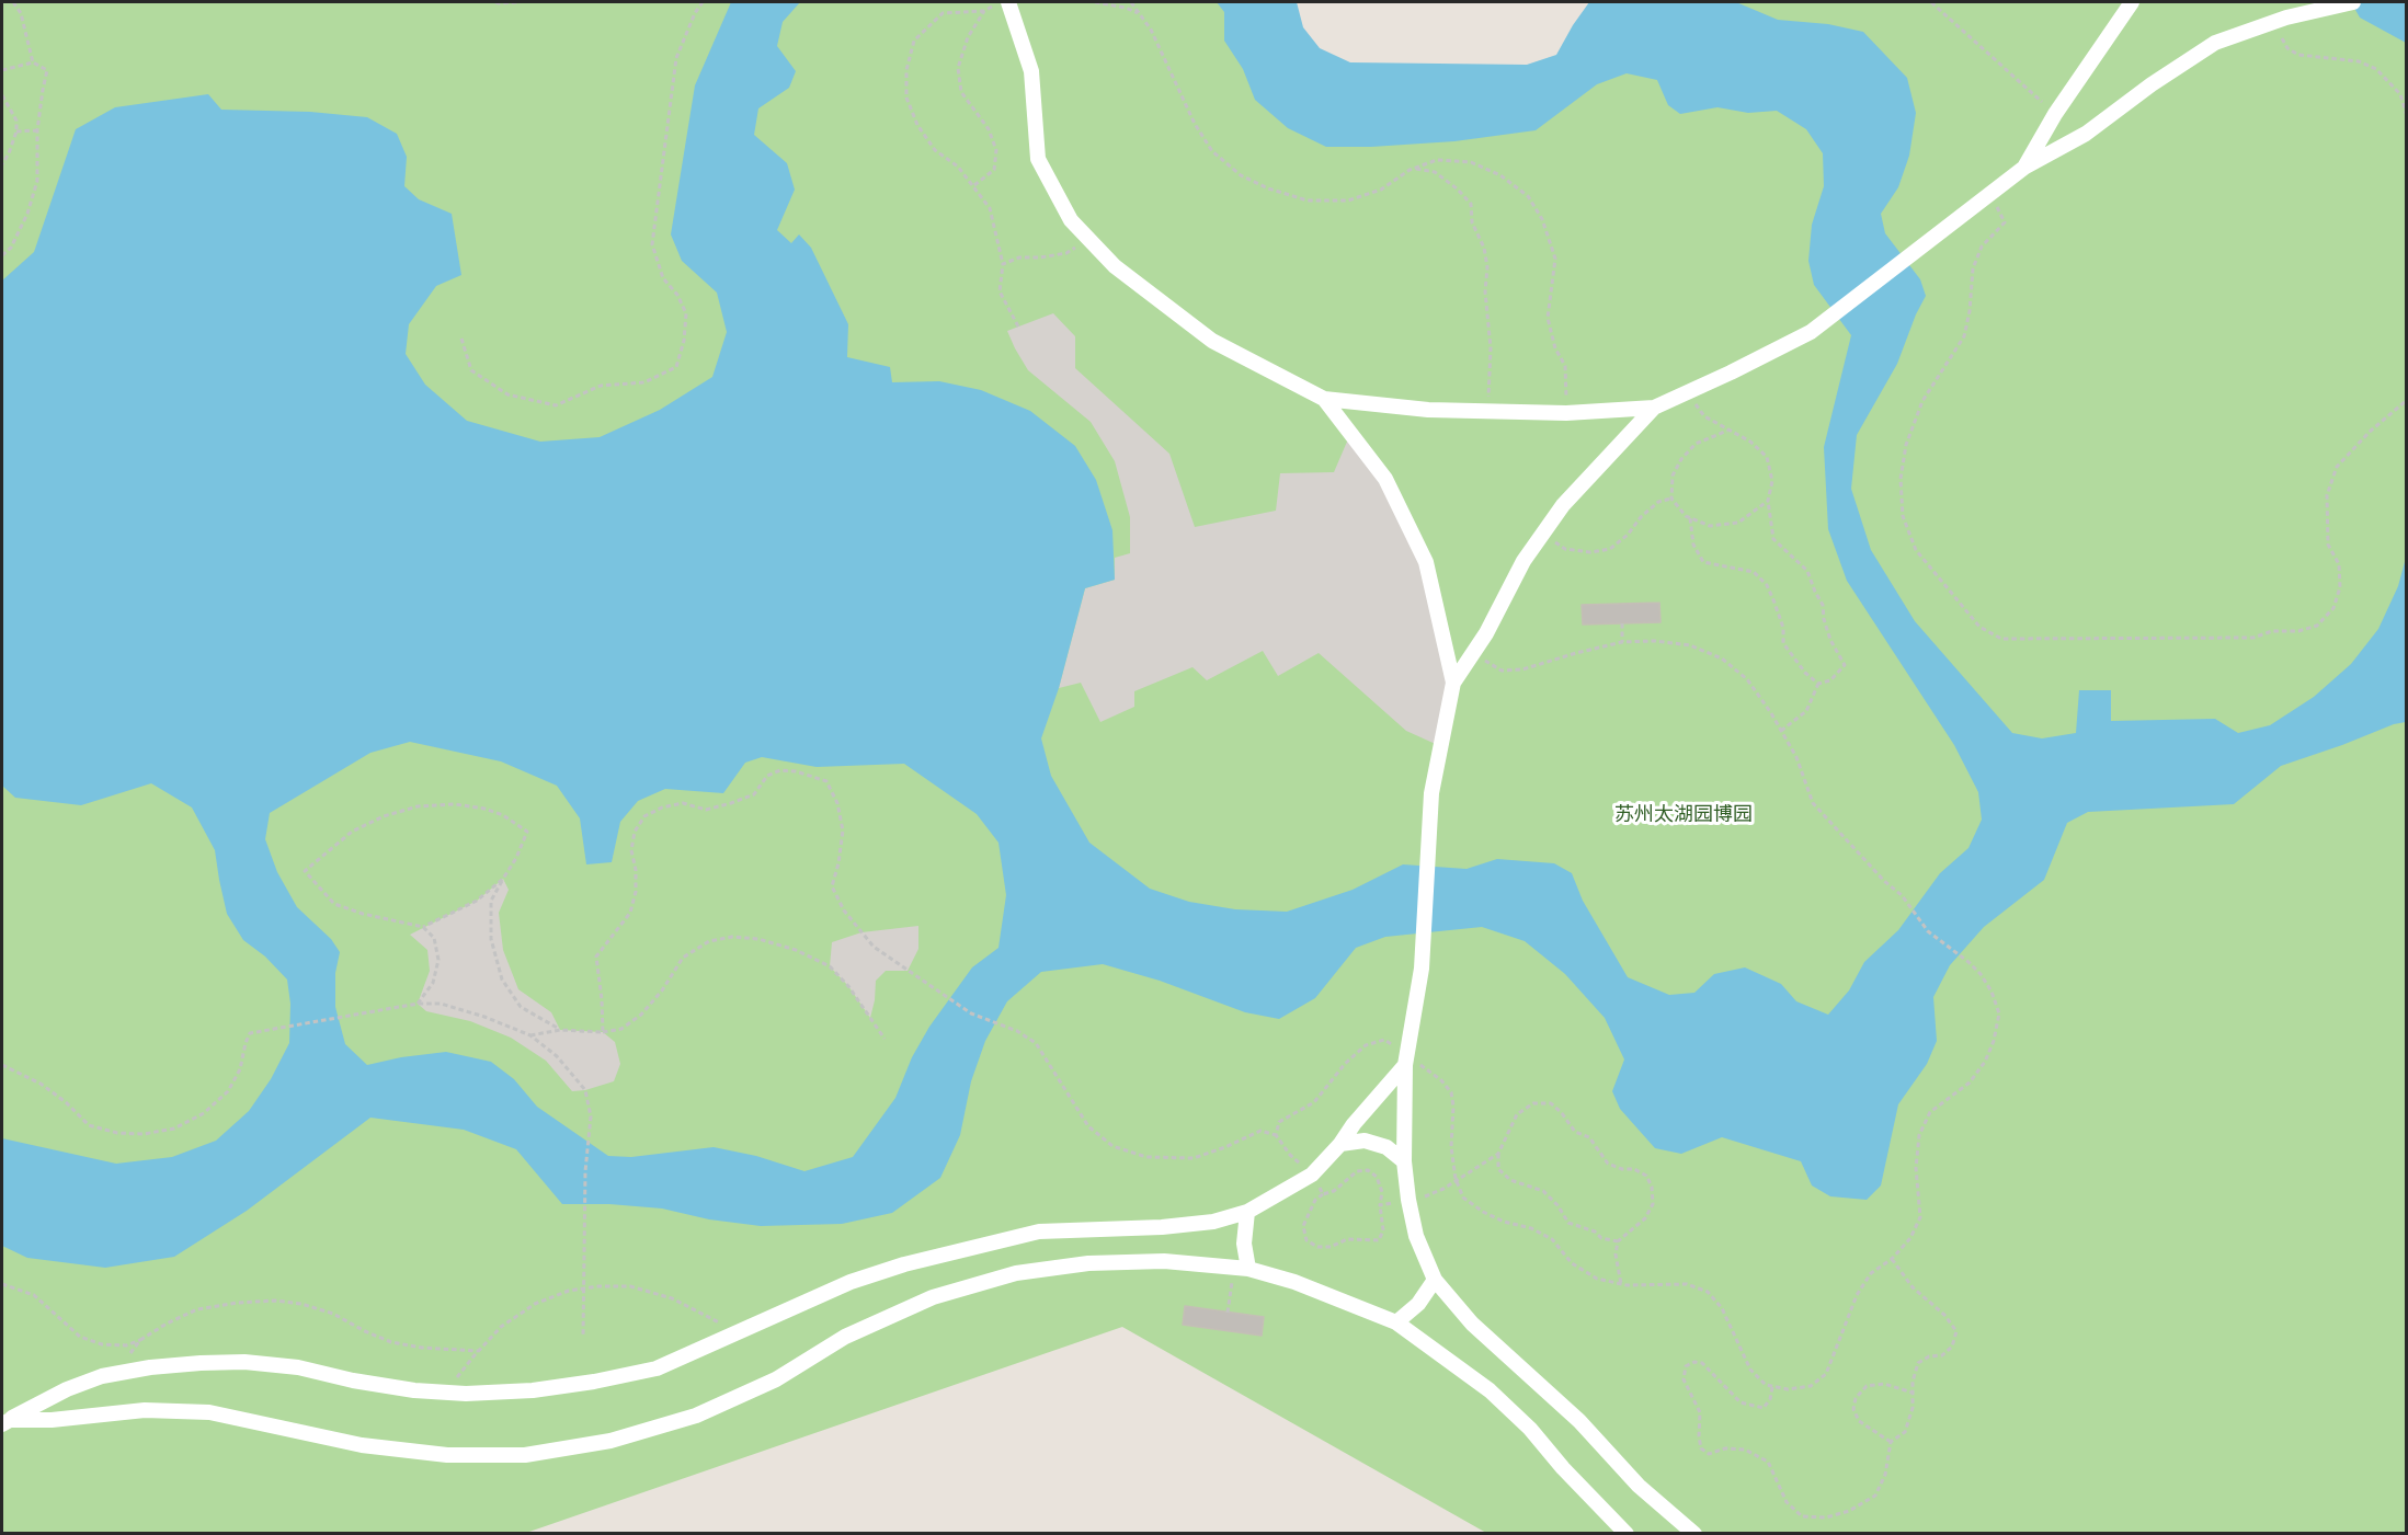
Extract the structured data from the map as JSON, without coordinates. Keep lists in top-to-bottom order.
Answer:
{
  "parks": ["苏州太湖园博园"]
}
